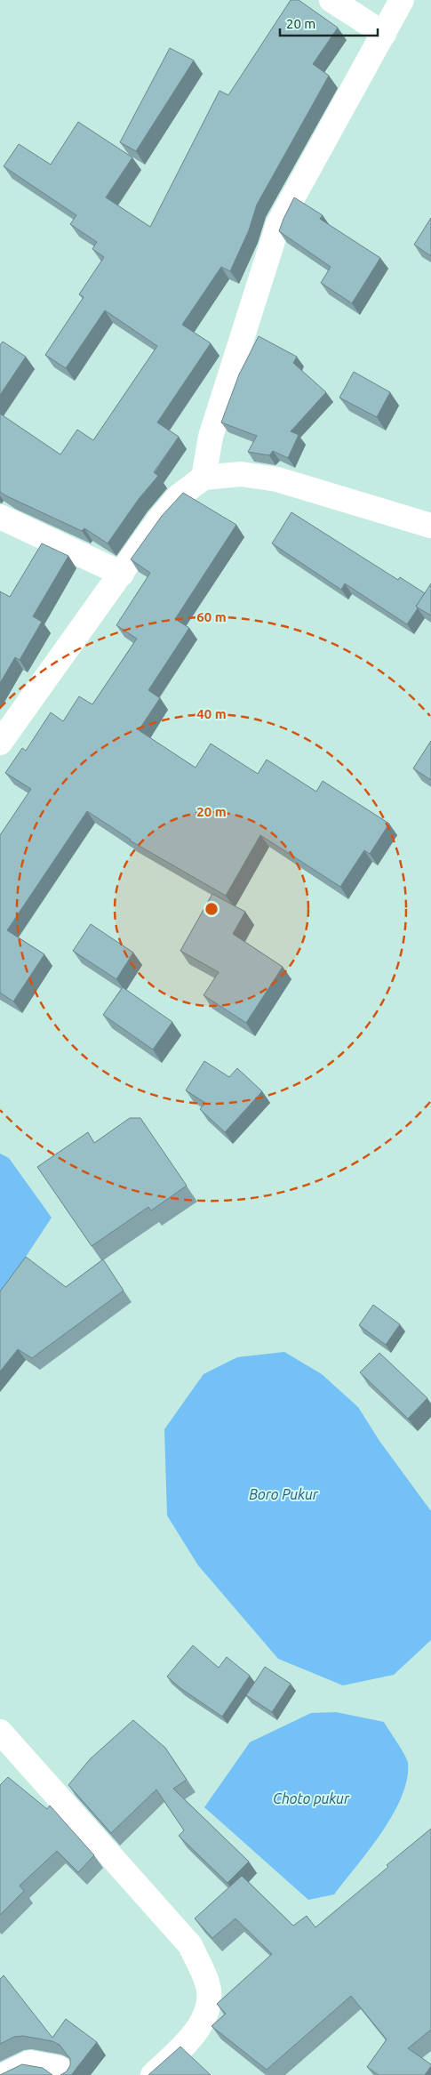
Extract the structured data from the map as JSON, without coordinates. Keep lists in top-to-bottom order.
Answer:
{
  "water": ["Boro Pukur", "Choto pukur"],
  "scale_bar": "20 m",
  "rings": ["60 m", "40 m", "20 m"]
}
